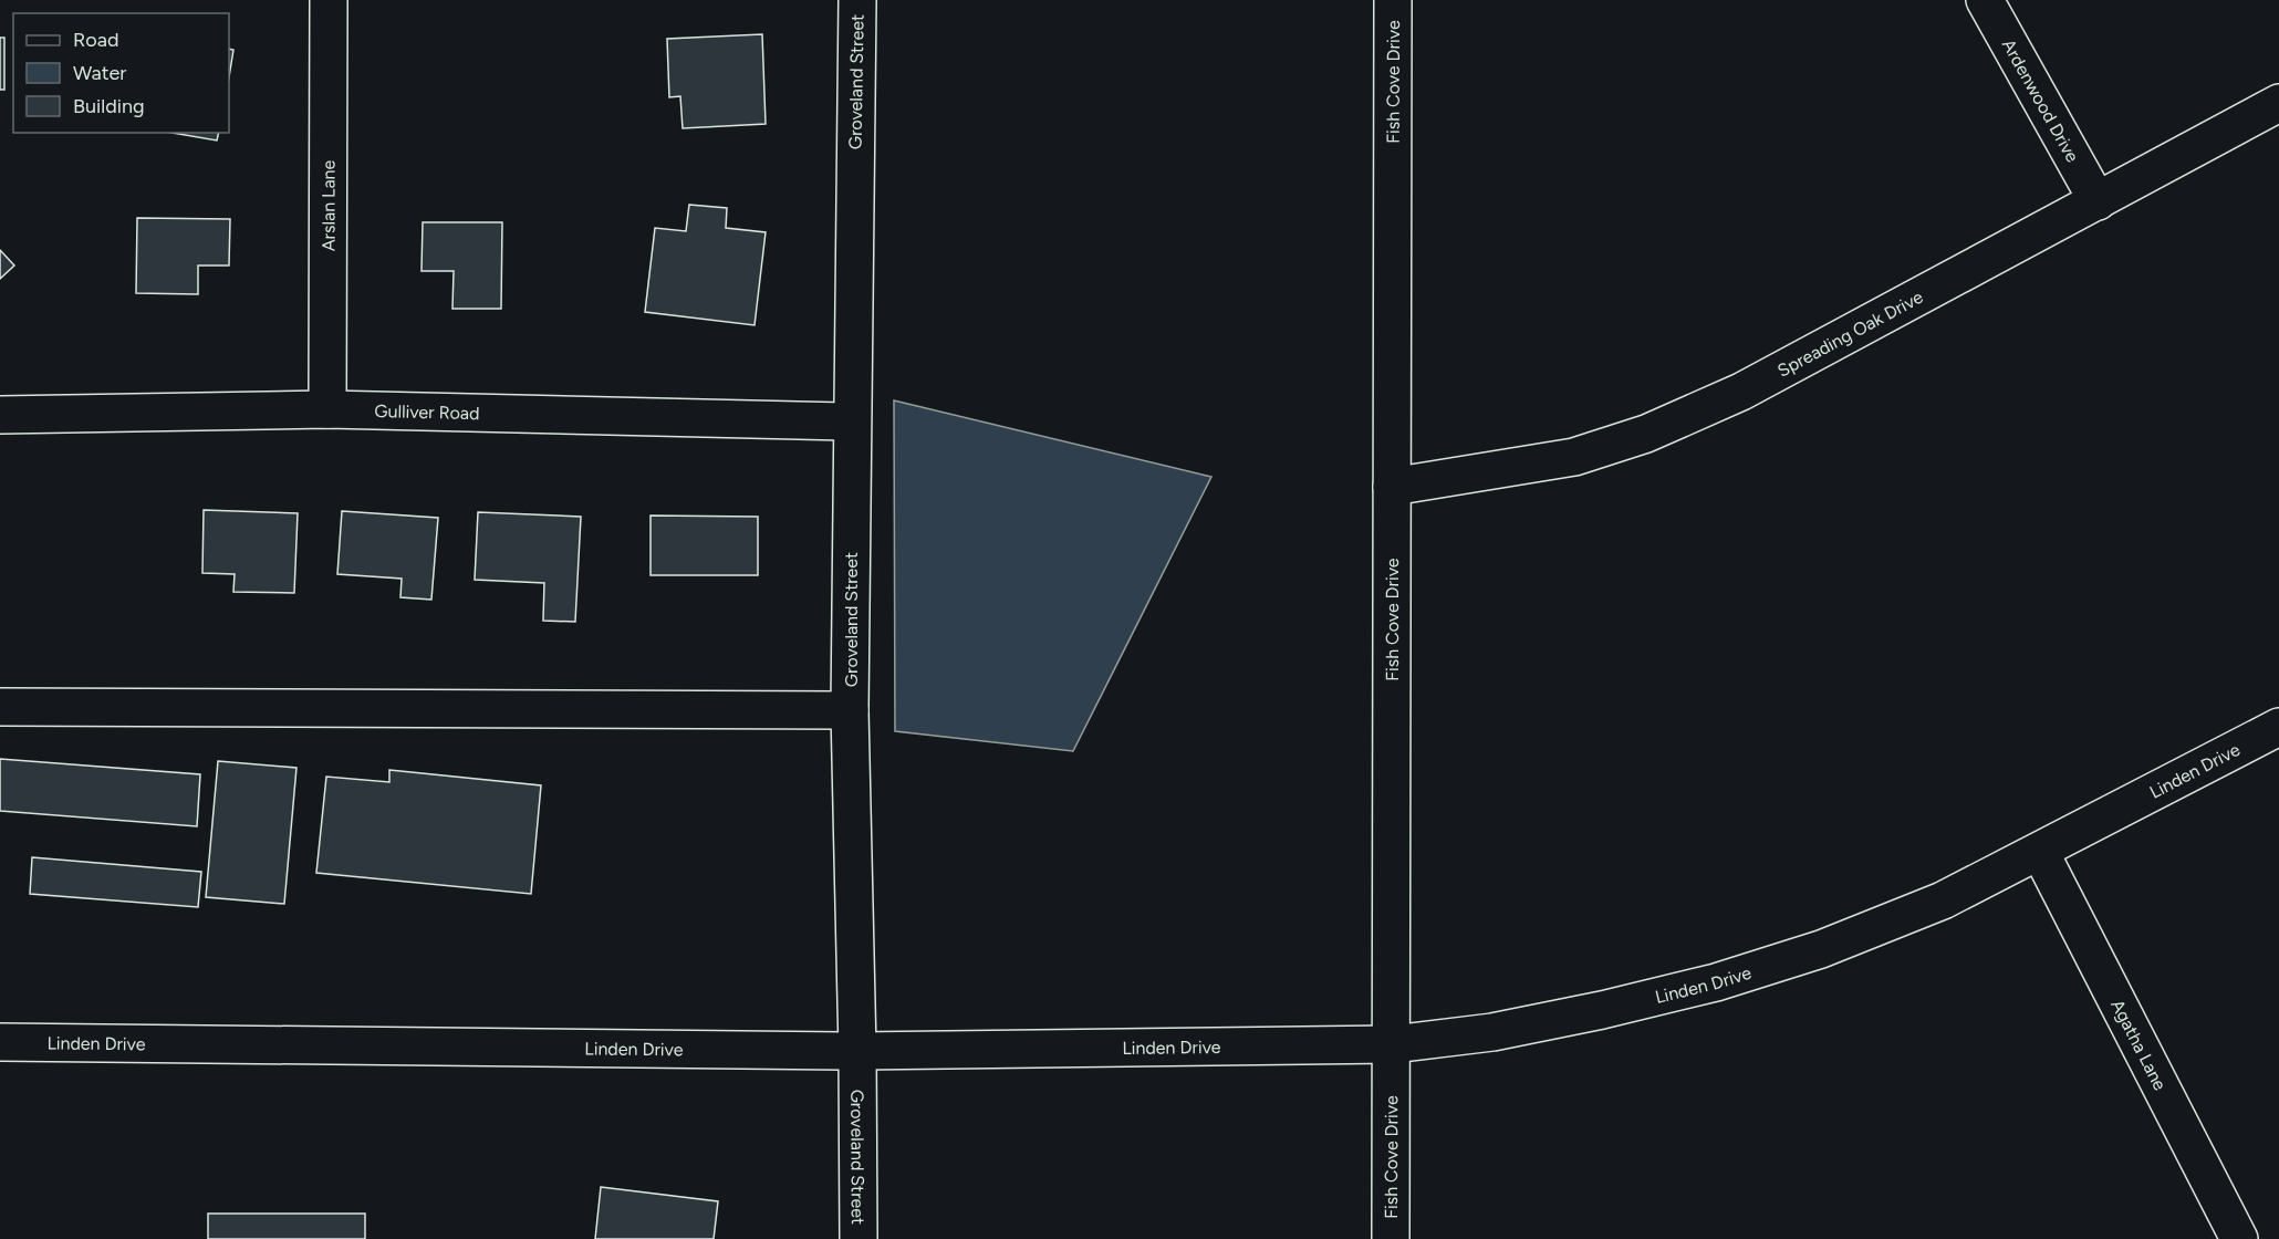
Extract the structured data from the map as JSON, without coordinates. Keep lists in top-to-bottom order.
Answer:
{
  "streets": {
    "street": [
      "Groveland Street",
      "Fish Cove Drive",
      "Ardenwood Drive",
      "Arslan Lane",
      "Spreading Oak Drive",
      "Gulliver Road",
      "Linden Drive",
      "Agatha Lane"
    ]
  },
  "crossings": [
    ["Groveland Street", "Gulliver Road"],
    ["Groveland Street", "Linden Drive"],
    ["Fish Cove Drive", "Spreading Oak Drive"],
    ["Fish Cove Drive", "Linden Drive"],
    ["Ardenwood Drive", "Spreading Oak Drive"],
    ["Arslan Lane", "Gulliver Road"],
    ["Linden Drive", "Agatha Lane"]
  ],
  "legend": ["Road", "Water", "Building"]
}
